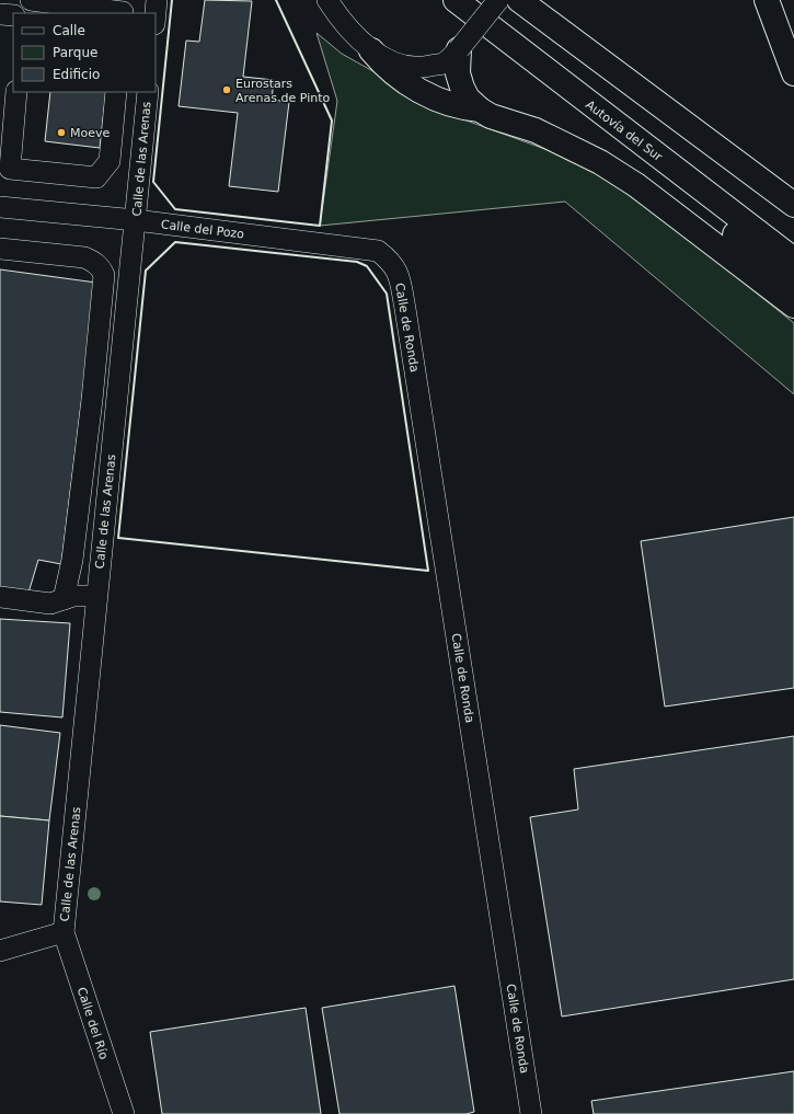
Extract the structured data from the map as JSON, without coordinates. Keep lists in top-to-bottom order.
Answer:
{
  "streets": {
    "highway": ["Autovía del Sur"],
    "street": [
      "Calle de las Arenas",
      "Calle del Pozo",
      "Calle de Ronda",
      "Calle del Río"
    ]
  },
  "crossings": [
    ["Calle de las Arenas", "Calle del Pozo"],
    ["Calle de las Arenas", "Calle del Río"],
    ["Calle del Pozo", "Calle de Ronda"]
  ],
  "places": ["Eurostars Arenas de Pinto", "Moeve"],
  "legend": ["Calle", "Parque", "Edificio"]
}
